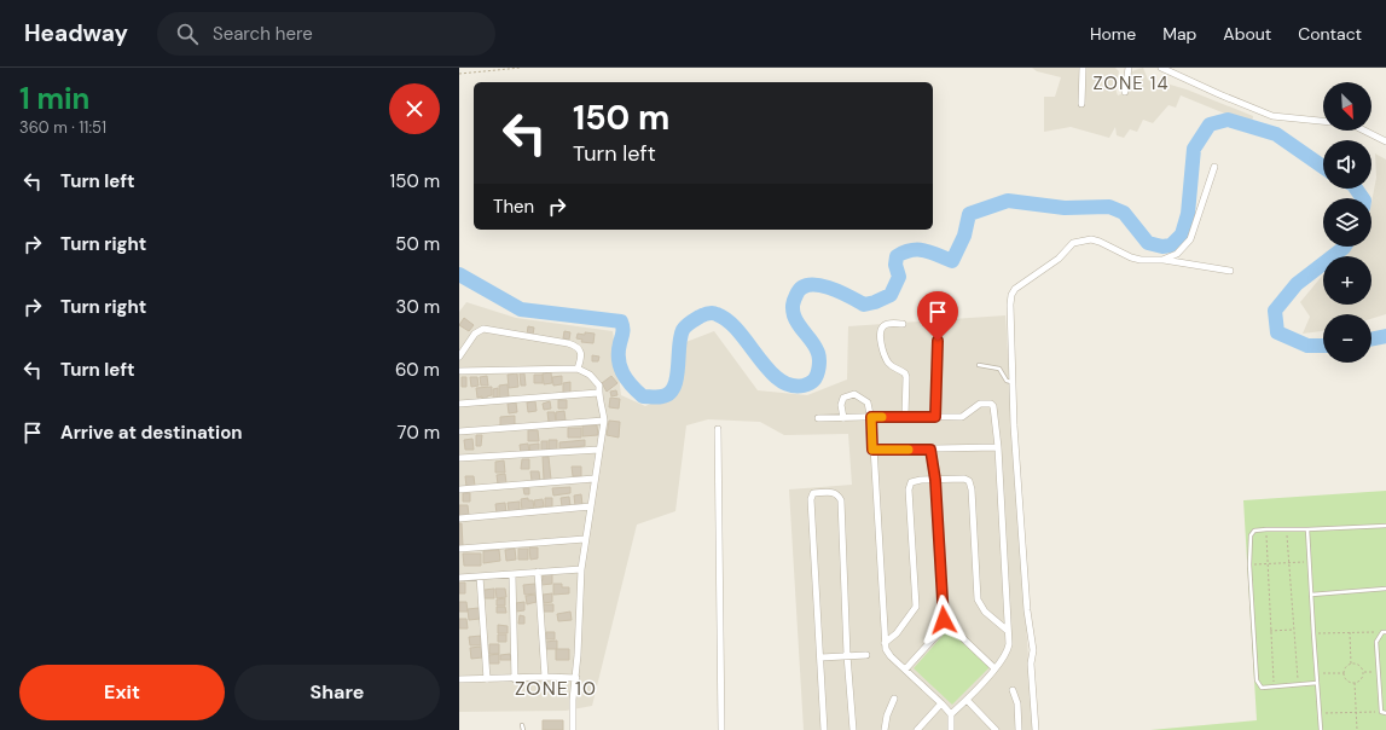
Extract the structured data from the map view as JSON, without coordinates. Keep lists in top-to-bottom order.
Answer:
{
  "districts": ["ZONE 14", "ZONE 10"],
  "north": "bottom right",
  "page": {
    "header": "Headway",
    "search": "Search here",
    "nav": [
      "Home",
      "Map",
      "About",
      "Contact"
    ],
    "heading": ["1 min", "360 m · 11:51"],
    "map_buttons": ["+", "−"],
    "turn": ["150 m", "Turn left"],
    "list": [
      {
        "name": "Turn left",
        "value": "150 m"
      },
      {
        "name": "Turn right",
        "value": "50 m"
      },
      {
        "name": "Turn right",
        "value": "30 m"
      },
      {
        "name": "Turn left",
        "value": "60 m"
      },
      {
        "name": "Arrive at destination",
        "value": "70 m"
      }
    ],
    "then": "Then",
    "buttons": ["Exit", "Share"]
  }
}
